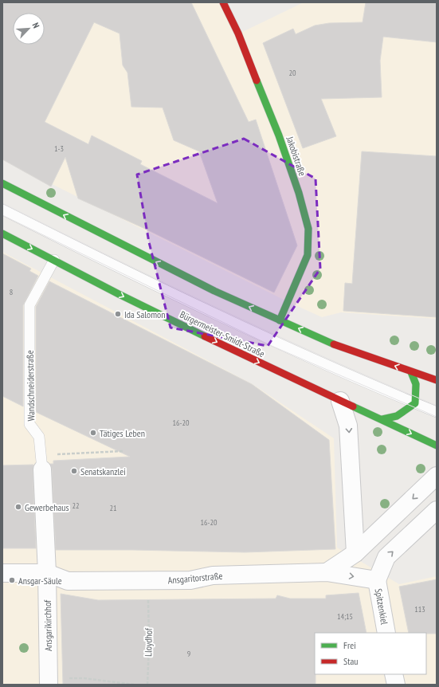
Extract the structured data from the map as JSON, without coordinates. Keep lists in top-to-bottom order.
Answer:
{
  "streets": {
    "main road": ["Jakobistraße", "Bürgermeister-Smidt-Straße"],
    "street": [
      "Wandschneiderstraße",
      "Ansgaritorstraße",
      "Spitzenkiel",
      "Ansgarikirchhof"
    ],
    "path": ["Lloydhof"]
  },
  "crossings": [
    ["Bürgermeister-Smidt-Straße", "Wandschneiderstraße"],
    ["Wandschneiderstraße", "Ansgaritorstraße"],
    ["Wandschneiderstraße", "Ansgarikirchhof"],
    ["Ansgaritorstraße", "Spitzenkiel"],
    ["Ansgaritorstraße", "Ansgarikirchhof"]
  ],
  "places": [
    "Ida Salomon",
    "Tätiges Leben",
    "Senatskanzlei",
    "Gewerbehaus",
    "Ansgar-Säule"
  ],
  "house_numbers": [
    "20",
    "1-3",
    "8",
    "16-20",
    "22",
    "21",
    "16-20",
    "113",
    "14;15",
    "9"
  ],
  "legend": ["Frei", "Stau"],
  "north": "top right"
}
